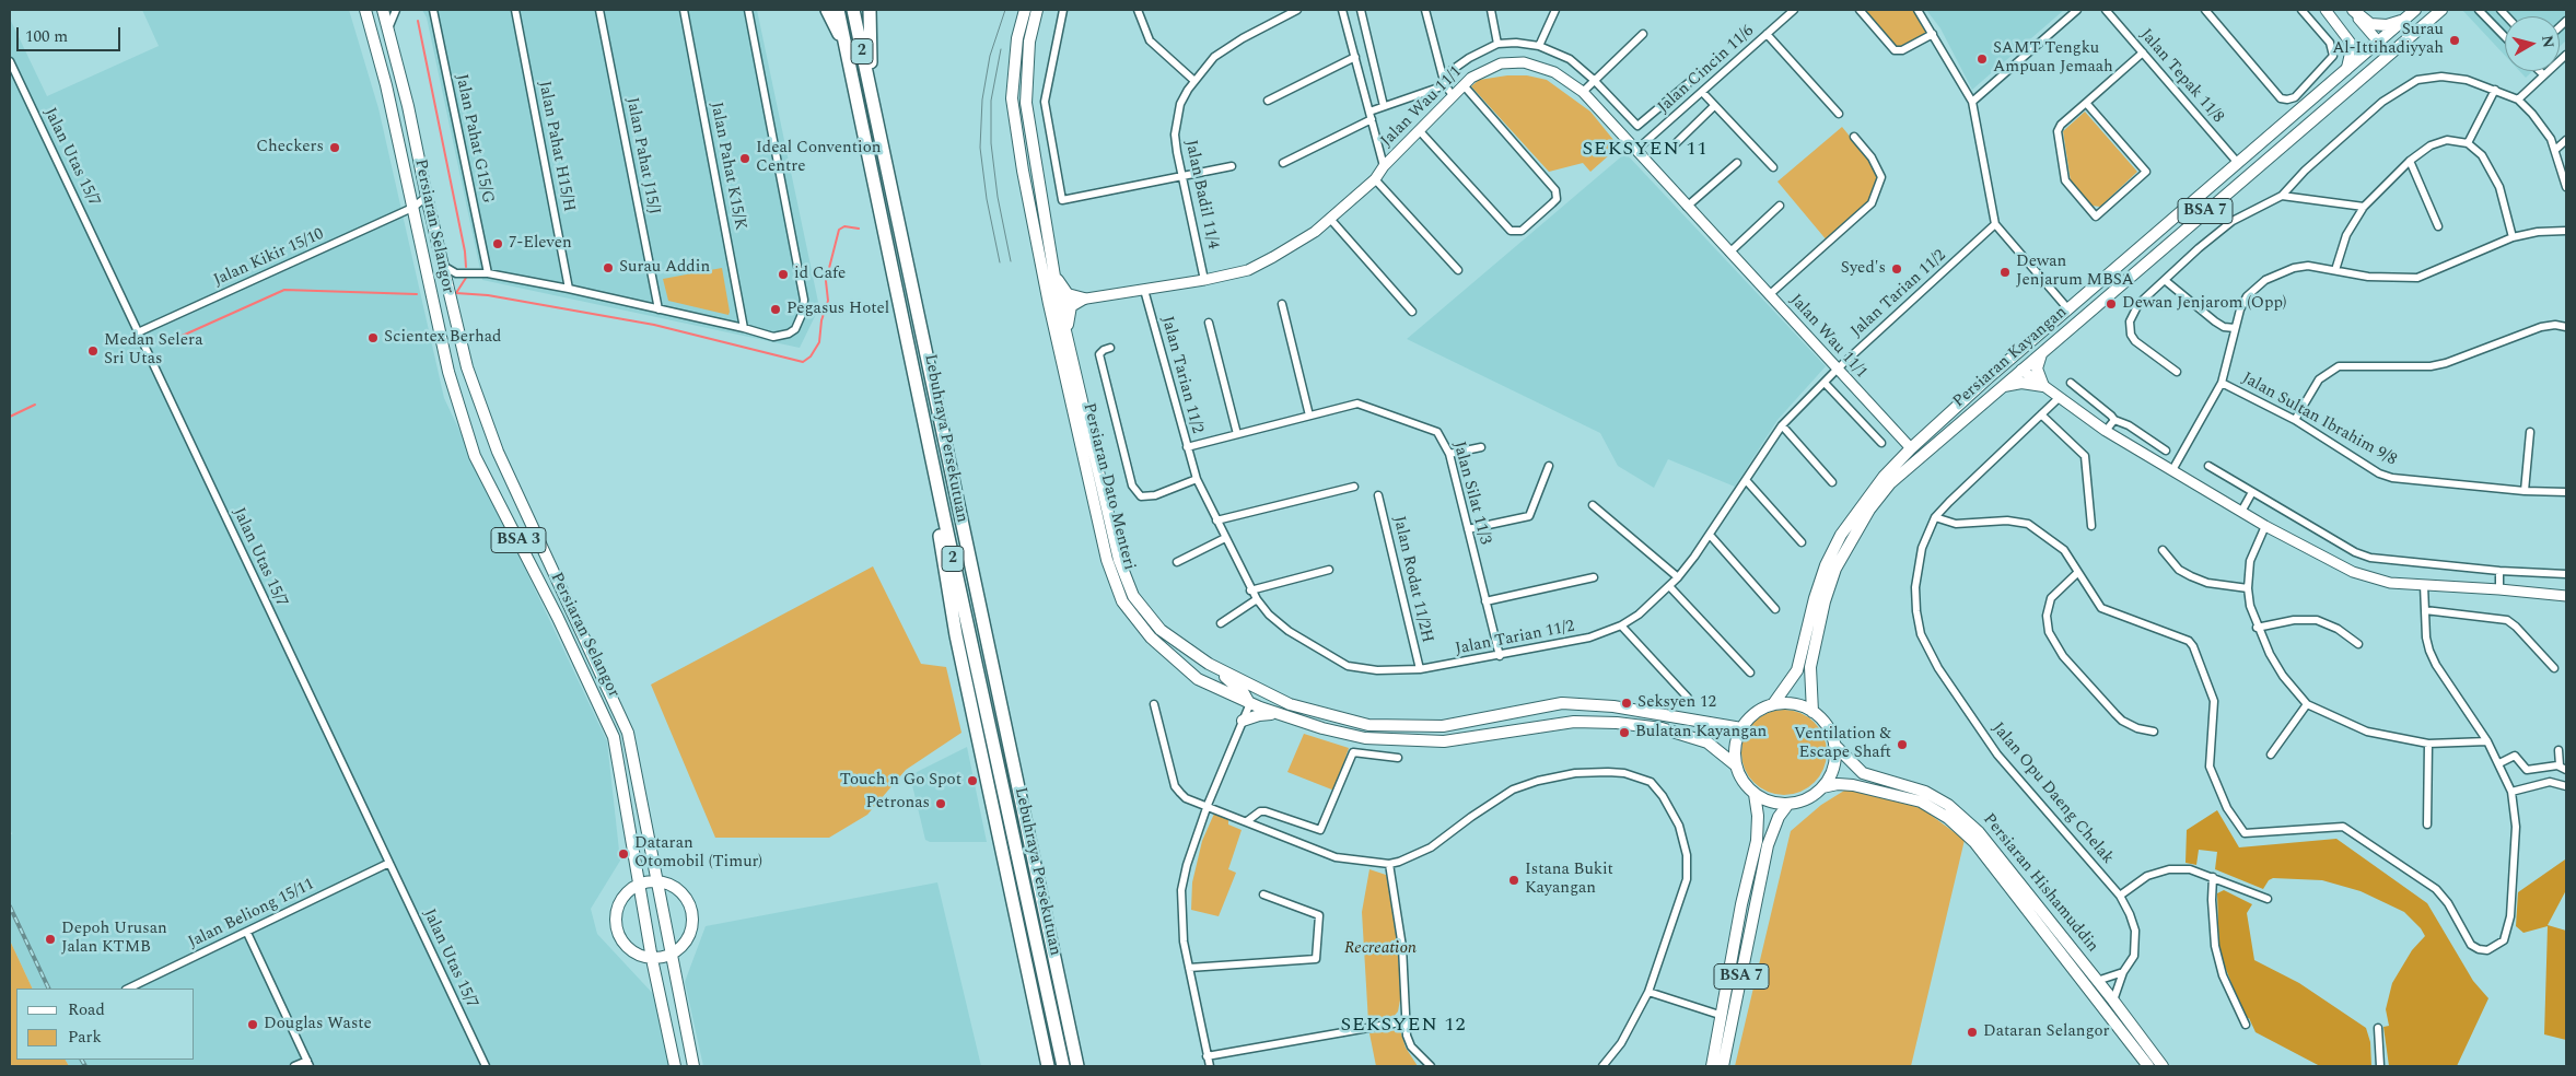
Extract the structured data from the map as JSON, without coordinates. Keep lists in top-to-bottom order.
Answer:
{
  "streets": {
    "highway": ["2", "Lebuhraya Persekutuan"],
    "main road": [
      "BSA 7",
      "Persiaran Selangor",
      "Persiaran Kayangan",
      "Persiaran Dato Menteri",
      "BSA 3",
      "Persiaran Hishamuddin"
    ],
    "street": [
      "Jalan Cincin 11/6",
      "Jalan Tepak 11/8",
      "Jalan Wau 11/1",
      "Jalan Pahat G15/G",
      "Jalan Pahat H15/H",
      "Jalan Pahat J15/J",
      "Jalan Utas 15/7",
      "Jalan Pahat K15/K",
      "Jalan Badil 11/4",
      "Jalan Kikir 15/10",
      "Jalan Tarian 11/2",
      "Jalan Sultan Ibrahim 9/8",
      "Jalan Silat 11/3",
      "Jalan Rodat 11/2H",
      "Jalan Opu Daeng Chelak",
      "Jalan Beliong 15/11"
    ]
  },
  "crossings": [
    ["Jalan Cincin 11/6", "Jalan Wau 11/1"],
    ["Jalan Tepak 11/8", "Persiaran Kayangan"],
    ["Jalan Wau 11/1", "Jalan Badil 11/4"],
    ["Jalan Wau 11/1", "Jalan Tarian 11/2"],
    ["Jalan Wau 11/1", "Persiaran Kayangan"],
    ["Jalan Wau 11/1", "Persiaran Dato Menteri"],
    ["Jalan Utas 15/7", "Jalan Kikir 15/10"],
    ["Jalan Utas 15/7", "Jalan Beliong 15/11"],
    ["BSA 7", "Persiaran Kayangan"],
    ["BSA 7", "Persiaran Dato Menteri"],
    ["BSA 7", "Persiaran Hishamuddin"],
    ["Persiaran Selangor", "Jalan Kikir 15/10"],
    ["Jalan Tarian 11/2", "Jalan Silat 11/3"],
    ["Jalan Tarian 11/2", "Jalan Rodat 11/2H"],
    ["Persiaran Kayangan", "Persiaran Dato Menteri"],
    ["Persiaran Kayangan", "Persiaran Hishamuddin"],
    ["Persiaran Dato Menteri", "Persiaran Hishamuddin"],
    ["Jalan Opu Daeng Chelak", "Persiaran Hishamuddin"]
  ],
  "districts": ["SEKSYEN 11", "SEKSYEN 12"],
  "parks": ["Recreation"],
  "places": [
    "Surau Al-Ittihadiyyah",
    "SAMT Tengku Ampuan Jemaah",
    "Checkers",
    "Ideal Convention Centre",
    "7-Eleven",
    "Surau Addin",
    "Syed's",
    "Dewan Jenjarum MBSA",
    "id Cafe",
    "Dewan Jenjarom (Opp)",
    "Pegasus Hotel",
    "Scientex Berhad",
    "Medan Selera Sri Utas",
    "Seksyen 12",
    "Bulatan Kayangan",
    "Ventilation & Escape Shaft",
    "Touch n Go Spot",
    "Petronas",
    "Dataran Otomobil (Timur)",
    "Istana Bukit Kayangan",
    "Depoh Urusan Jalan KTMB",
    "Douglas Waste",
    "Dataran Selangor"
  ],
  "legend": ["Road", "Park"],
  "scale_bar": "100 m",
  "north": "right"
}
